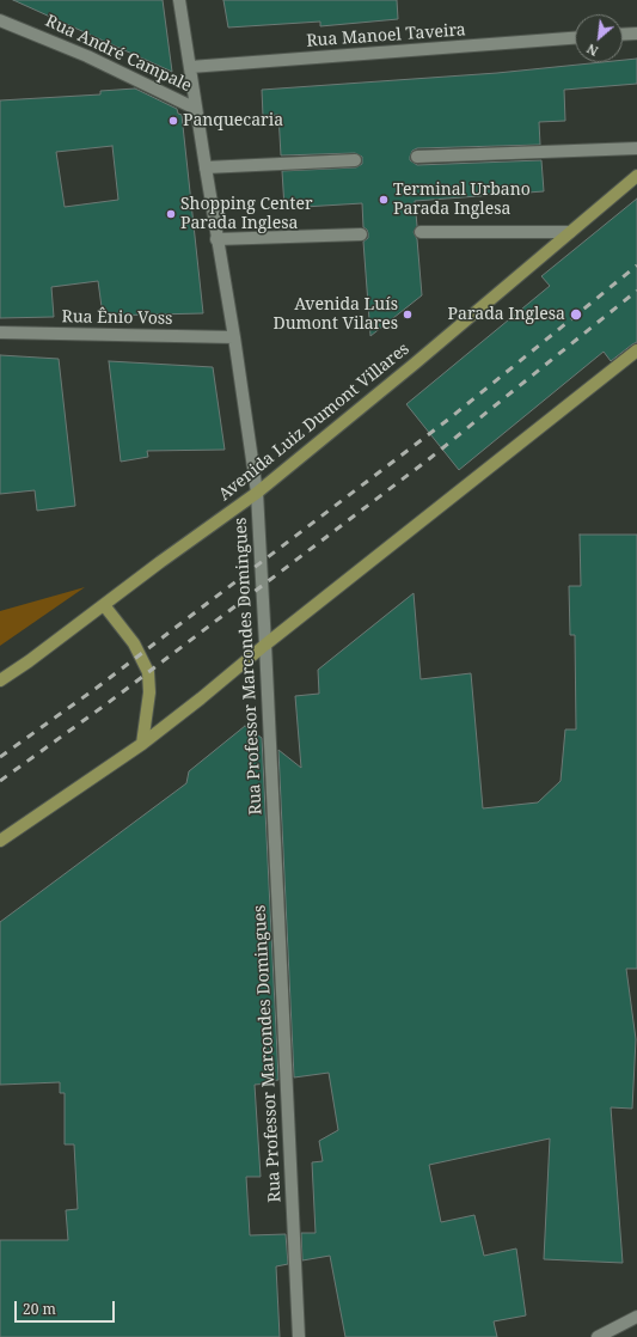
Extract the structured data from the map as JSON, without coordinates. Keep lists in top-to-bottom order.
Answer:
{
  "streets": {
    "main road": ["Avenida Luiz Dumont Villares"],
    "street": [
      "Rua Manoel Taveira",
      "Rua André Campale",
      "Rua Ênio Voss",
      "Rua Professor Marcondes Domingues"
    ]
  },
  "crossings": [
    ["Rua Manoel Taveira", "Rua Professor Marcondes Domingues"],
    ["Rua André Campale", "Rua Professor Marcondes Domingues"],
    ["Rua Ênio Voss", "Rua Professor Marcondes Domingues"],
    ["Avenida Luiz Dumont Villares", "Rua Professor Marcondes Domingues"]
  ],
  "places": [
    "Panquecaria",
    "Terminal Urbano Parada Inglesa",
    "Shopping Center Parada Inglesa",
    "Avenida Luís Dumont Vilares",
    "Parada Inglesa"
  ],
  "scale_bar": "20 m",
  "north": "bottom left"
}
